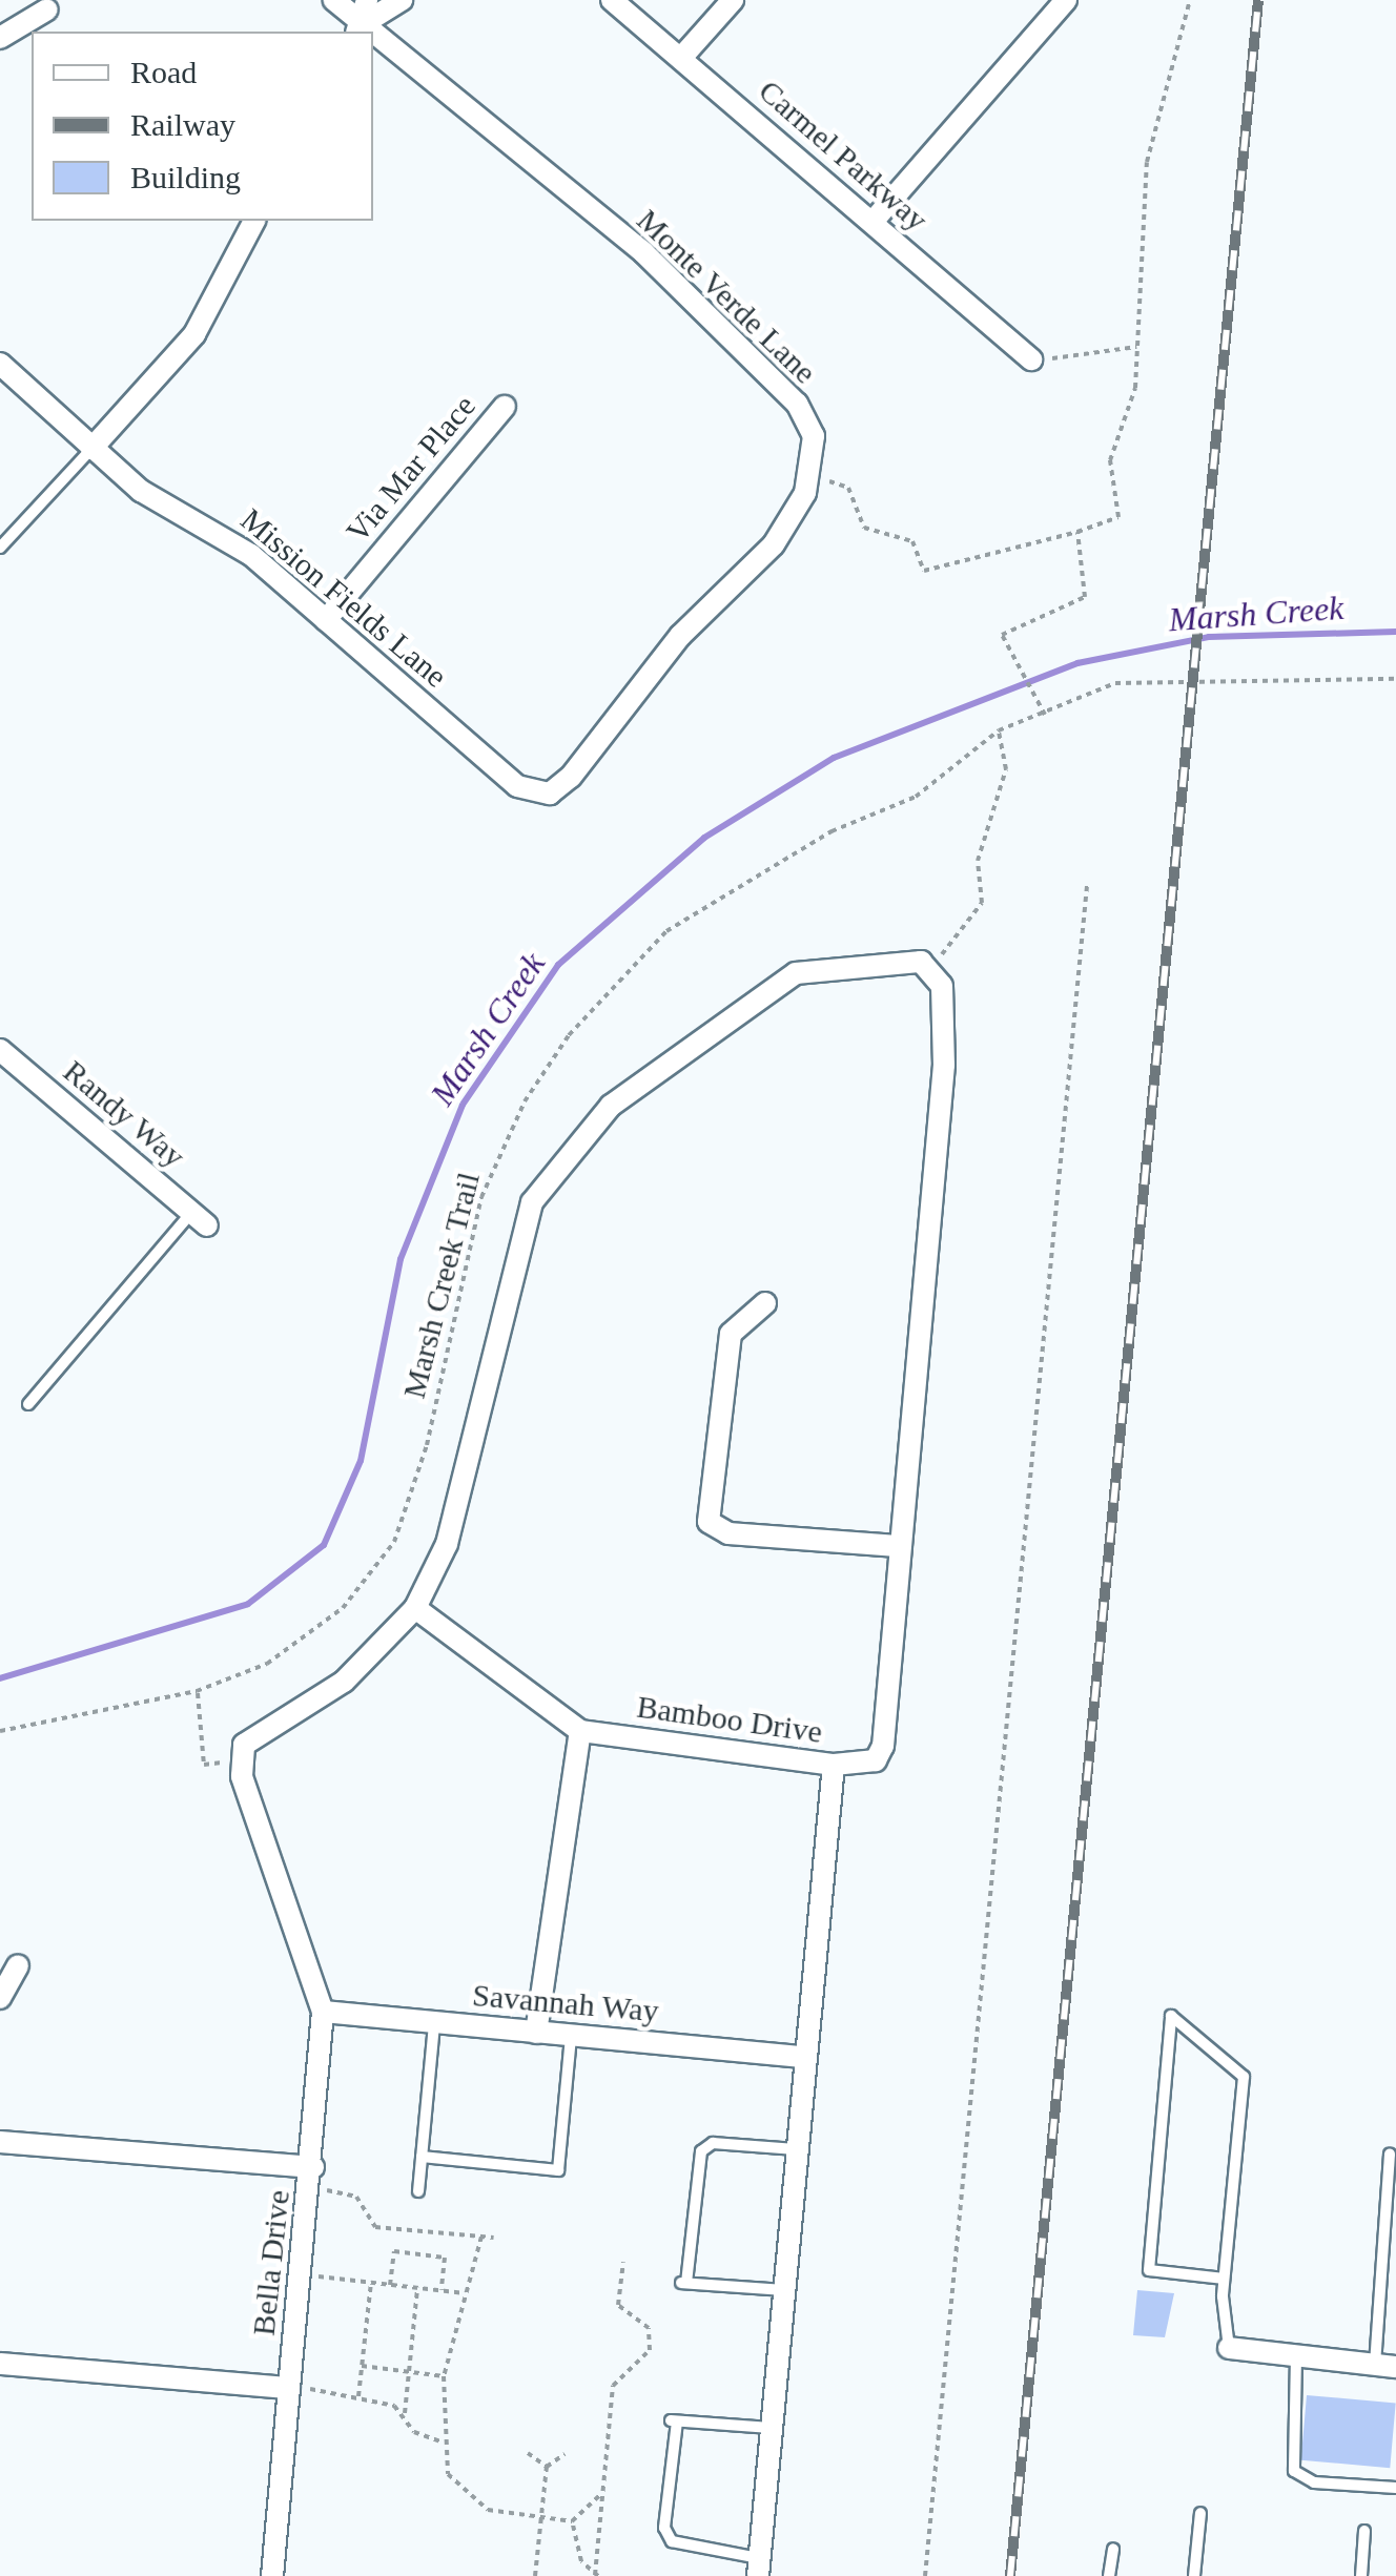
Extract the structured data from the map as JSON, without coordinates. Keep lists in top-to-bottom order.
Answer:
{
  "streets": {
    "street": [
      "Carmel Parkway",
      "Monte Verde Lane",
      "Via Mar Place",
      "Mission Fields Lane",
      "Randy Way",
      "Bamboo Drive",
      "Savannah Way",
      "Bella Drive"
    ],
    "path": ["Marsh Creek Trail"]
  },
  "crossings": [
    ["Monte Verde Lane", "Mission Fields Lane"],
    ["Via Mar Place", "Mission Fields Lane"],
    ["Bamboo Drive", "Savannah Way"],
    ["Savannah Way", "Bella Drive"]
  ],
  "water": ["Marsh Creek"],
  "legend": ["Road", "Railway", "Building"]
}
